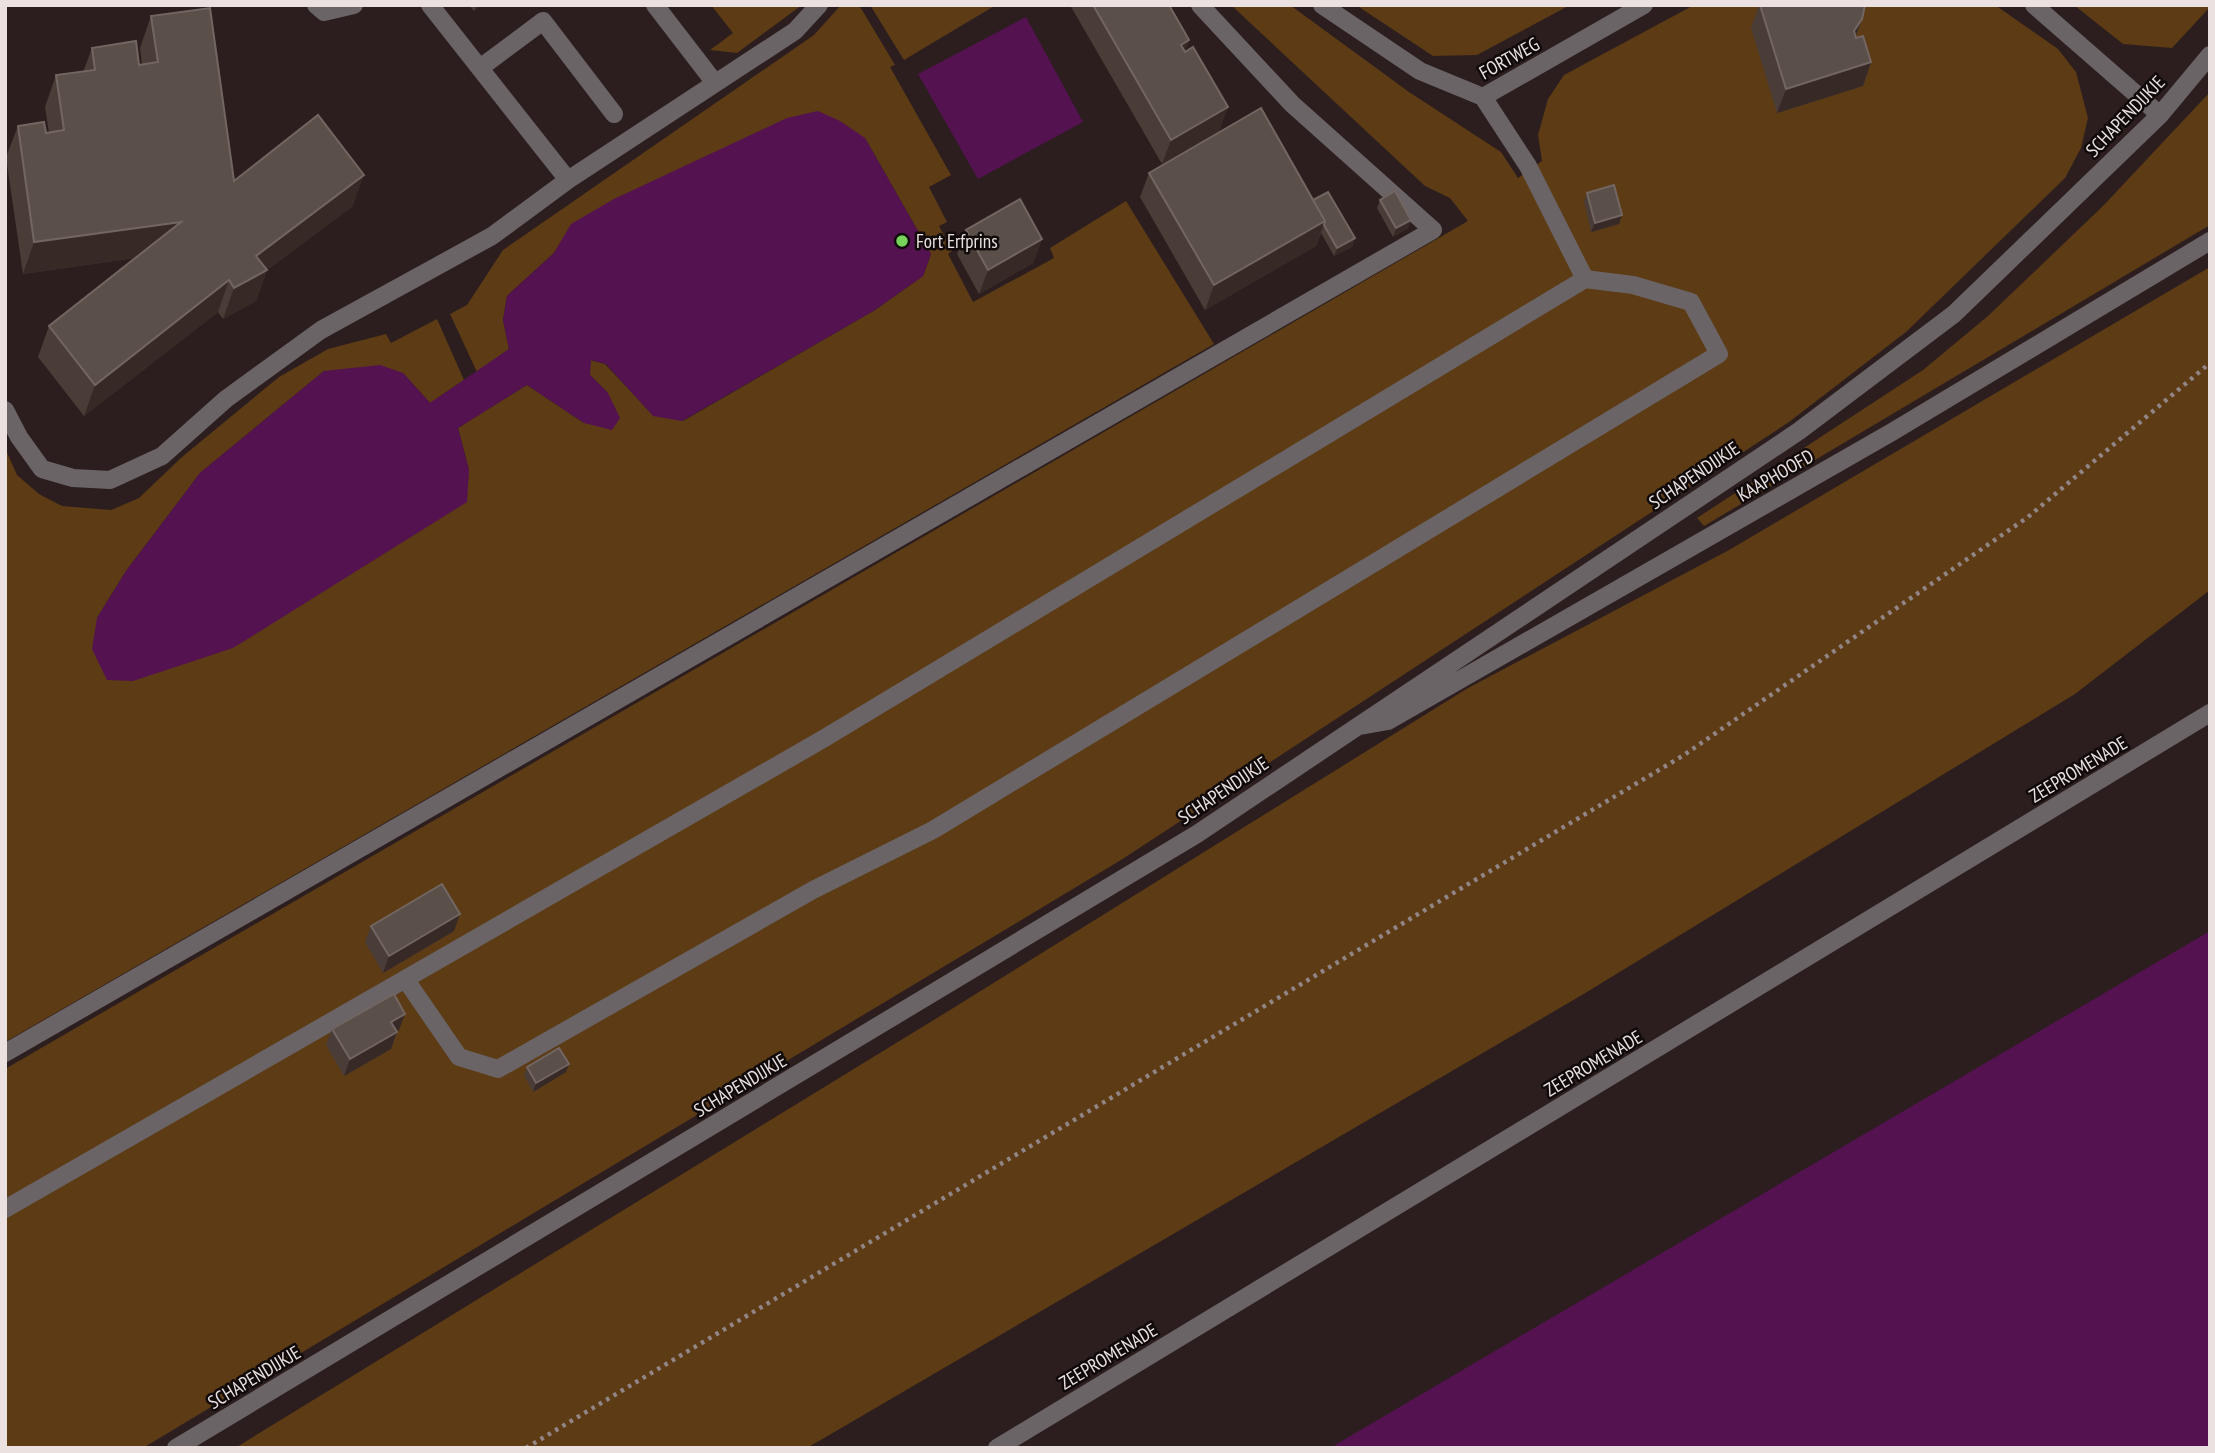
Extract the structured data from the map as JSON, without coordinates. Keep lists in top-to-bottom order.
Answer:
{
  "streets": {
    "street": [
      "FORTWEG",
      "SCHAPENDIJKJE",
      "KAAPHOOFD",
      "ZEEPROMENADE"
    ]
  },
  "crossings": [
    ["SCHAPENDIJKJE", "KAAPHOOFD"]
  ],
  "places": ["Fort Erfprins"]
}
